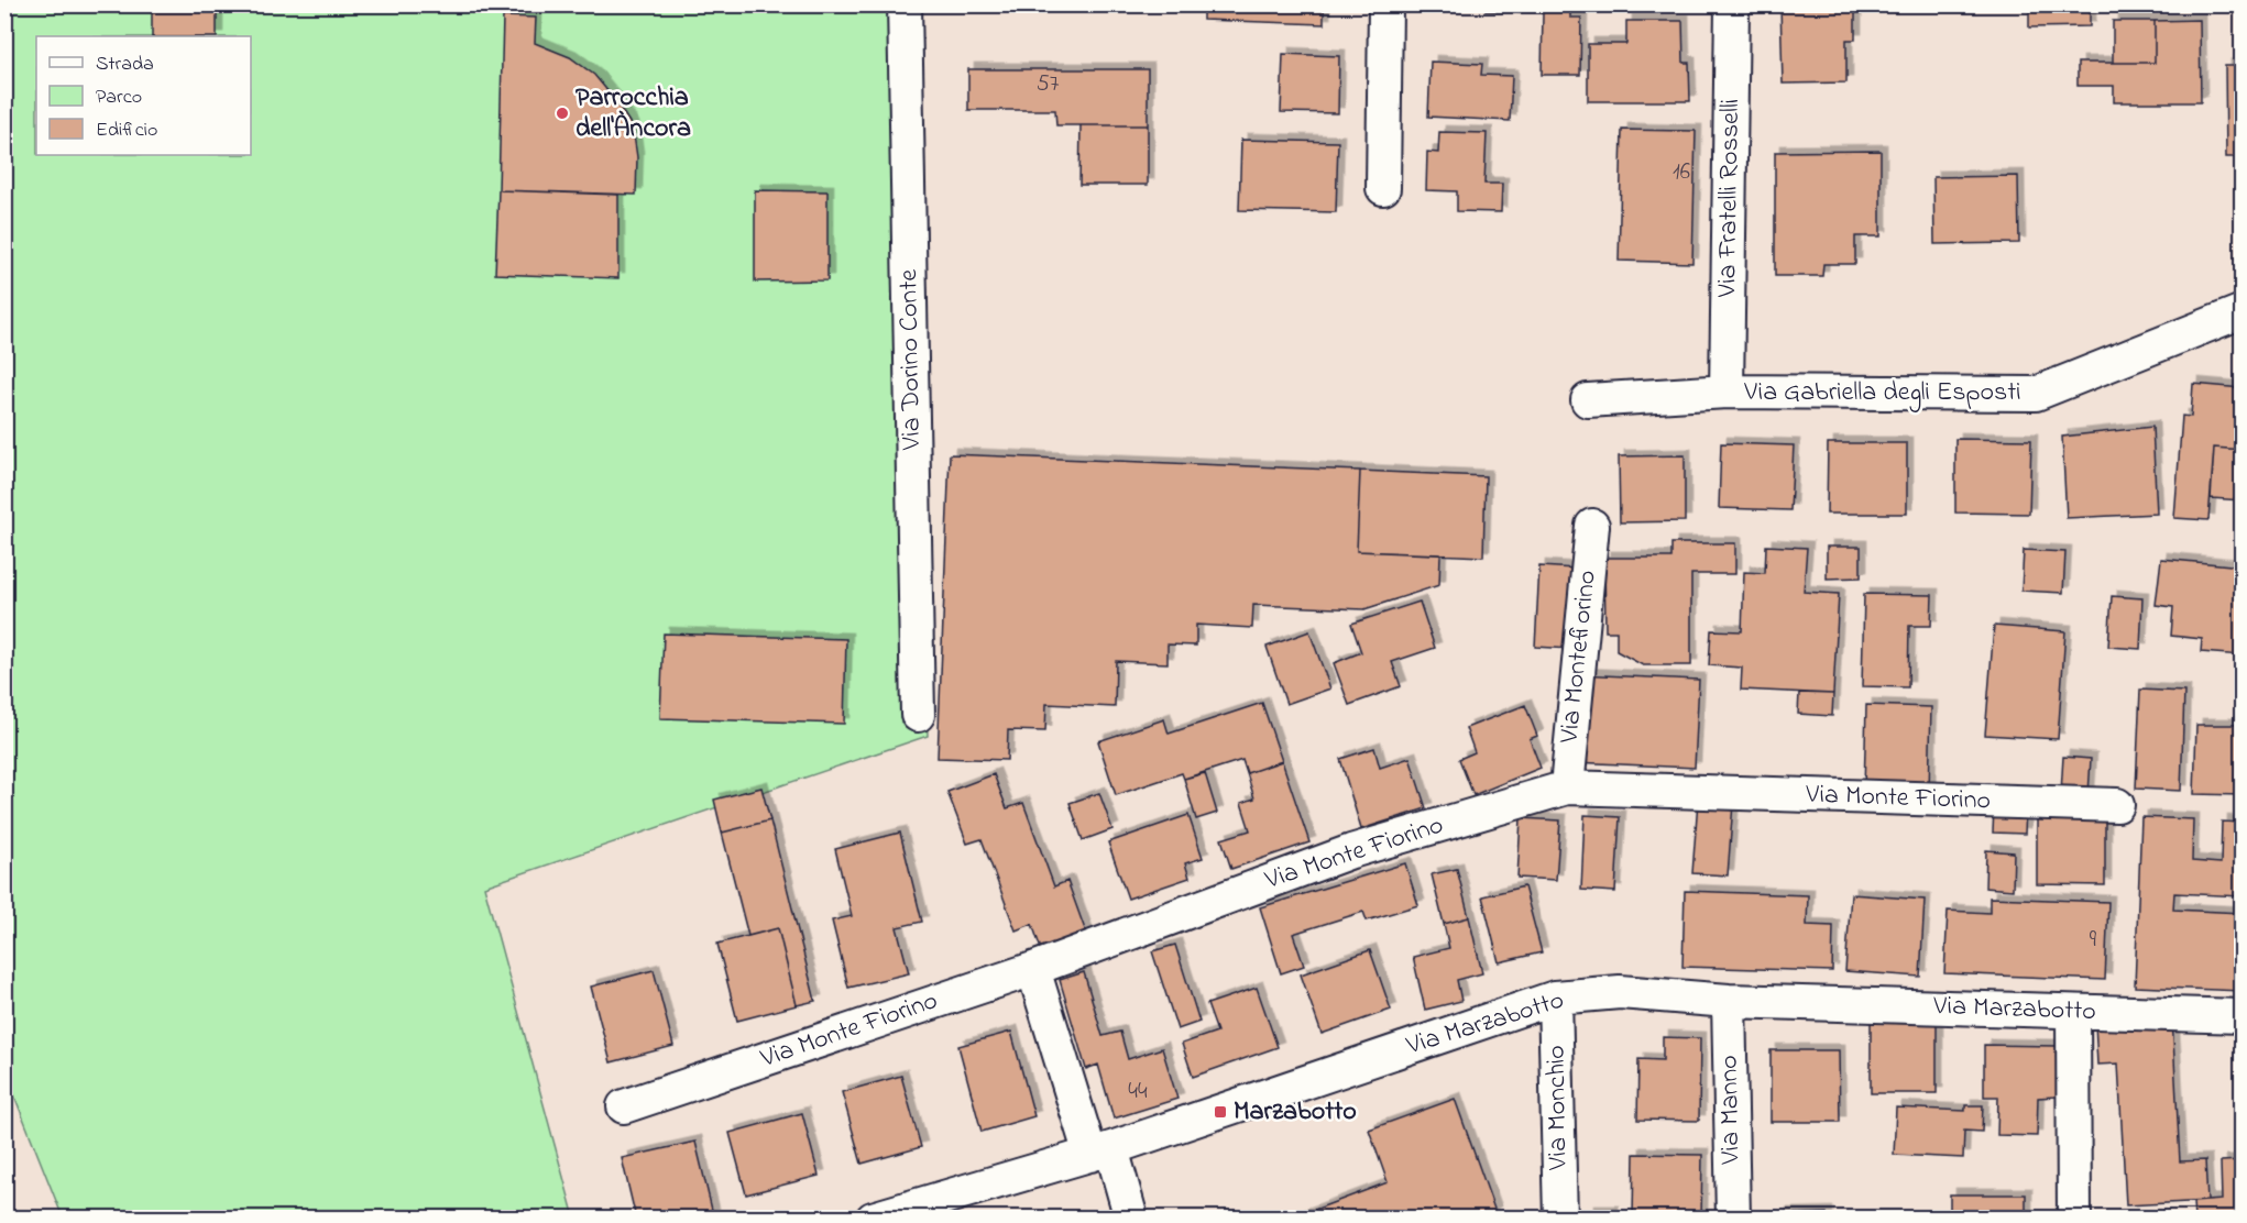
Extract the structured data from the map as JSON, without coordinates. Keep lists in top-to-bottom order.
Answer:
{
  "streets": {
    "street": [
      "Via Fratelli Rosselli",
      "Via Dorino Conte",
      "Via Gabriella degli Esposti",
      "Via Montefiorino",
      "Via Monte Fiorino",
      "Via Marzabotto",
      "Via Monchio",
      "Via Manno"
    ]
  },
  "crossings": [
    ["Via Fratelli Rosselli", "Via Gabriella degli Esposti"],
    ["Via Montefiorino", "Via Monte Fiorino"],
    ["Via Marzabotto", "Via Monchio"],
    ["Via Marzabotto", "Via Manno"]
  ],
  "places": {
    "other": ["Parrocchia dell'Àncora"],
    "transit": ["Marzabotto"]
  },
  "house_numbers": [
    "57",
    "16",
    "9",
    "44"
  ],
  "legend": ["Strada", "Parco", "Edificio"]
}
